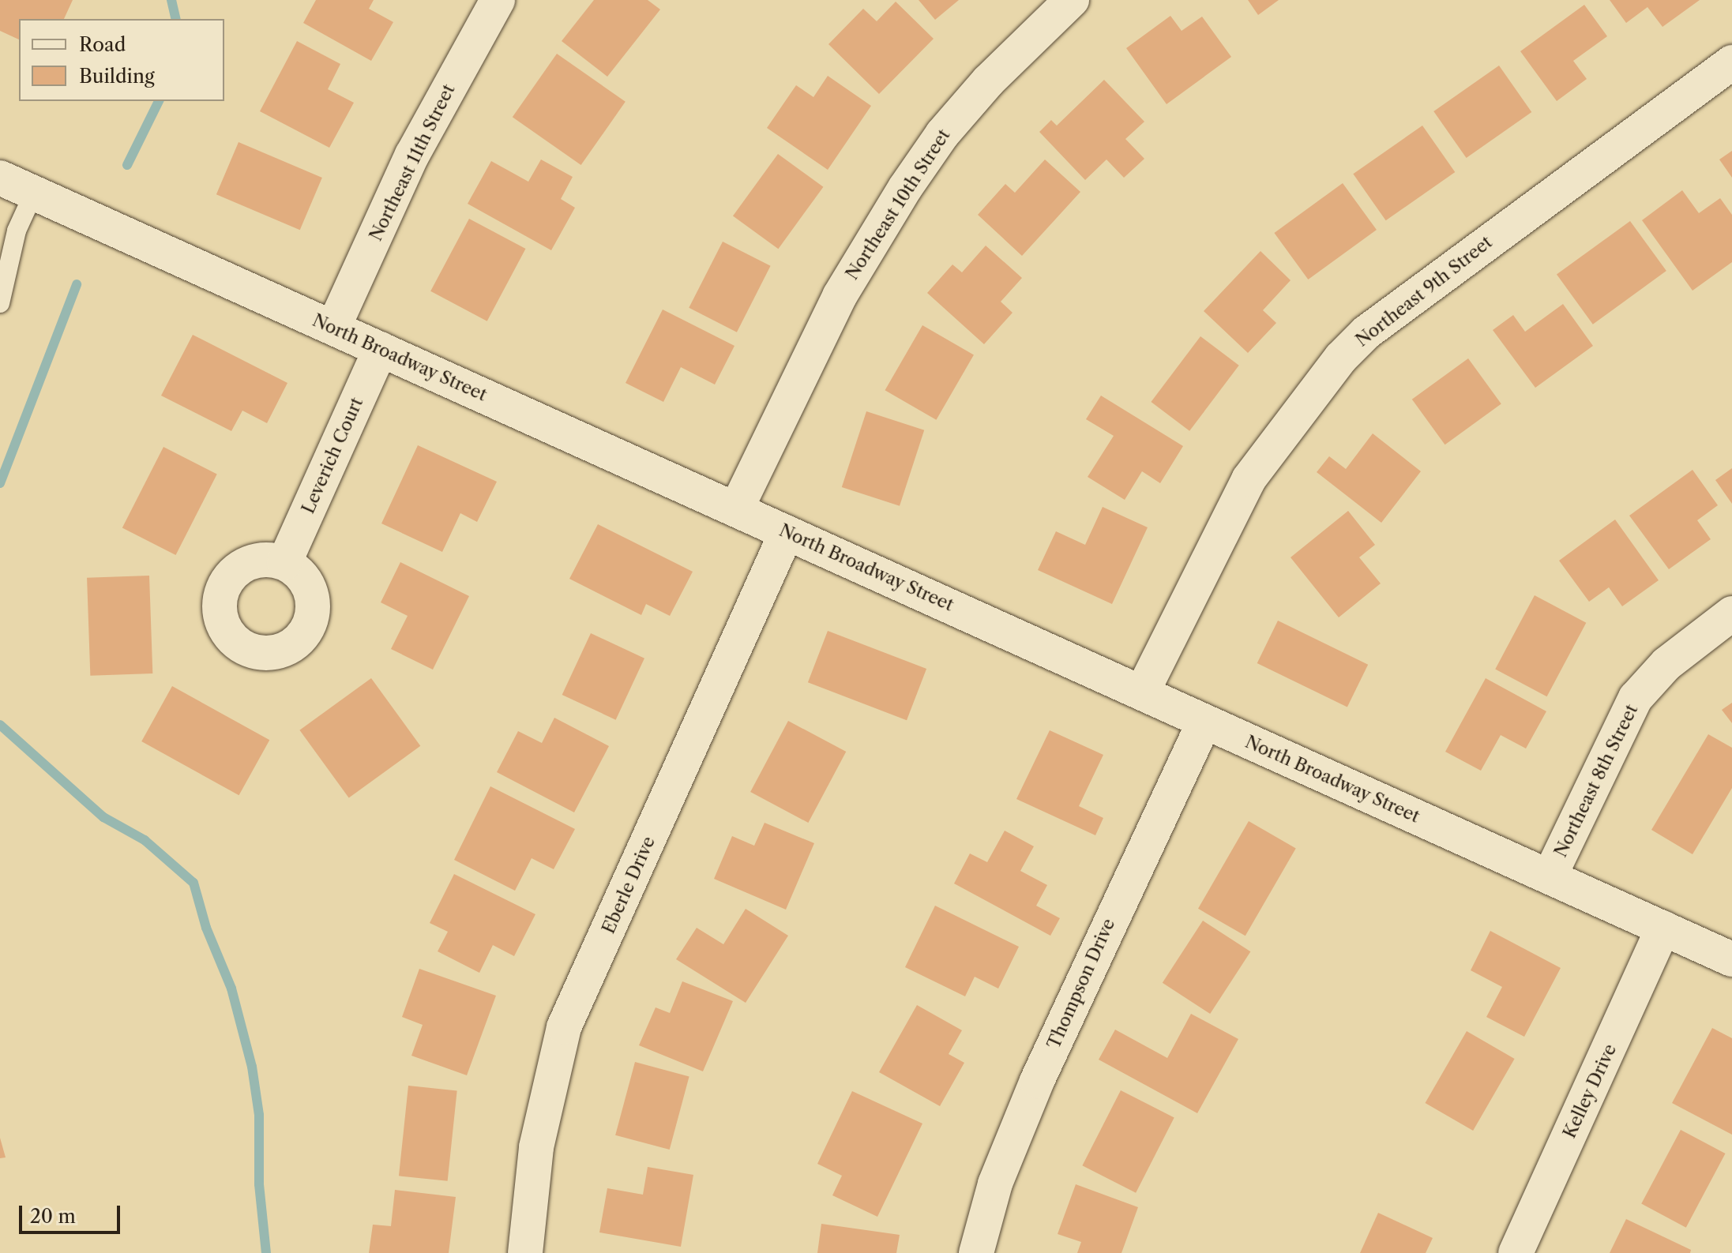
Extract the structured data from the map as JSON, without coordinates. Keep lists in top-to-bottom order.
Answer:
{
  "streets": {
    "street": [
      "Northeast 11th Street",
      "Northeast 10th Street",
      "Northeast 9th Street",
      "North Broadway Street",
      "Leverich Court",
      "Northeast 8th Street",
      "Eberle Drive",
      "Thompson Drive",
      "Kelley Drive"
    ]
  },
  "crossings": [
    ["Northeast 11th Street", "North Broadway Street"],
    ["Northeast 10th Street", "North Broadway Street"],
    ["Northeast 9th Street", "North Broadway Street"],
    ["North Broadway Street", "Leverich Court"],
    ["North Broadway Street", "Northeast 8th Street"],
    ["North Broadway Street", "Eberle Drive"],
    ["North Broadway Street", "Thompson Drive"],
    ["North Broadway Street", "Kelley Drive"]
  ],
  "legend": ["Road", "Building"],
  "scale_bar": "20 m"
}
